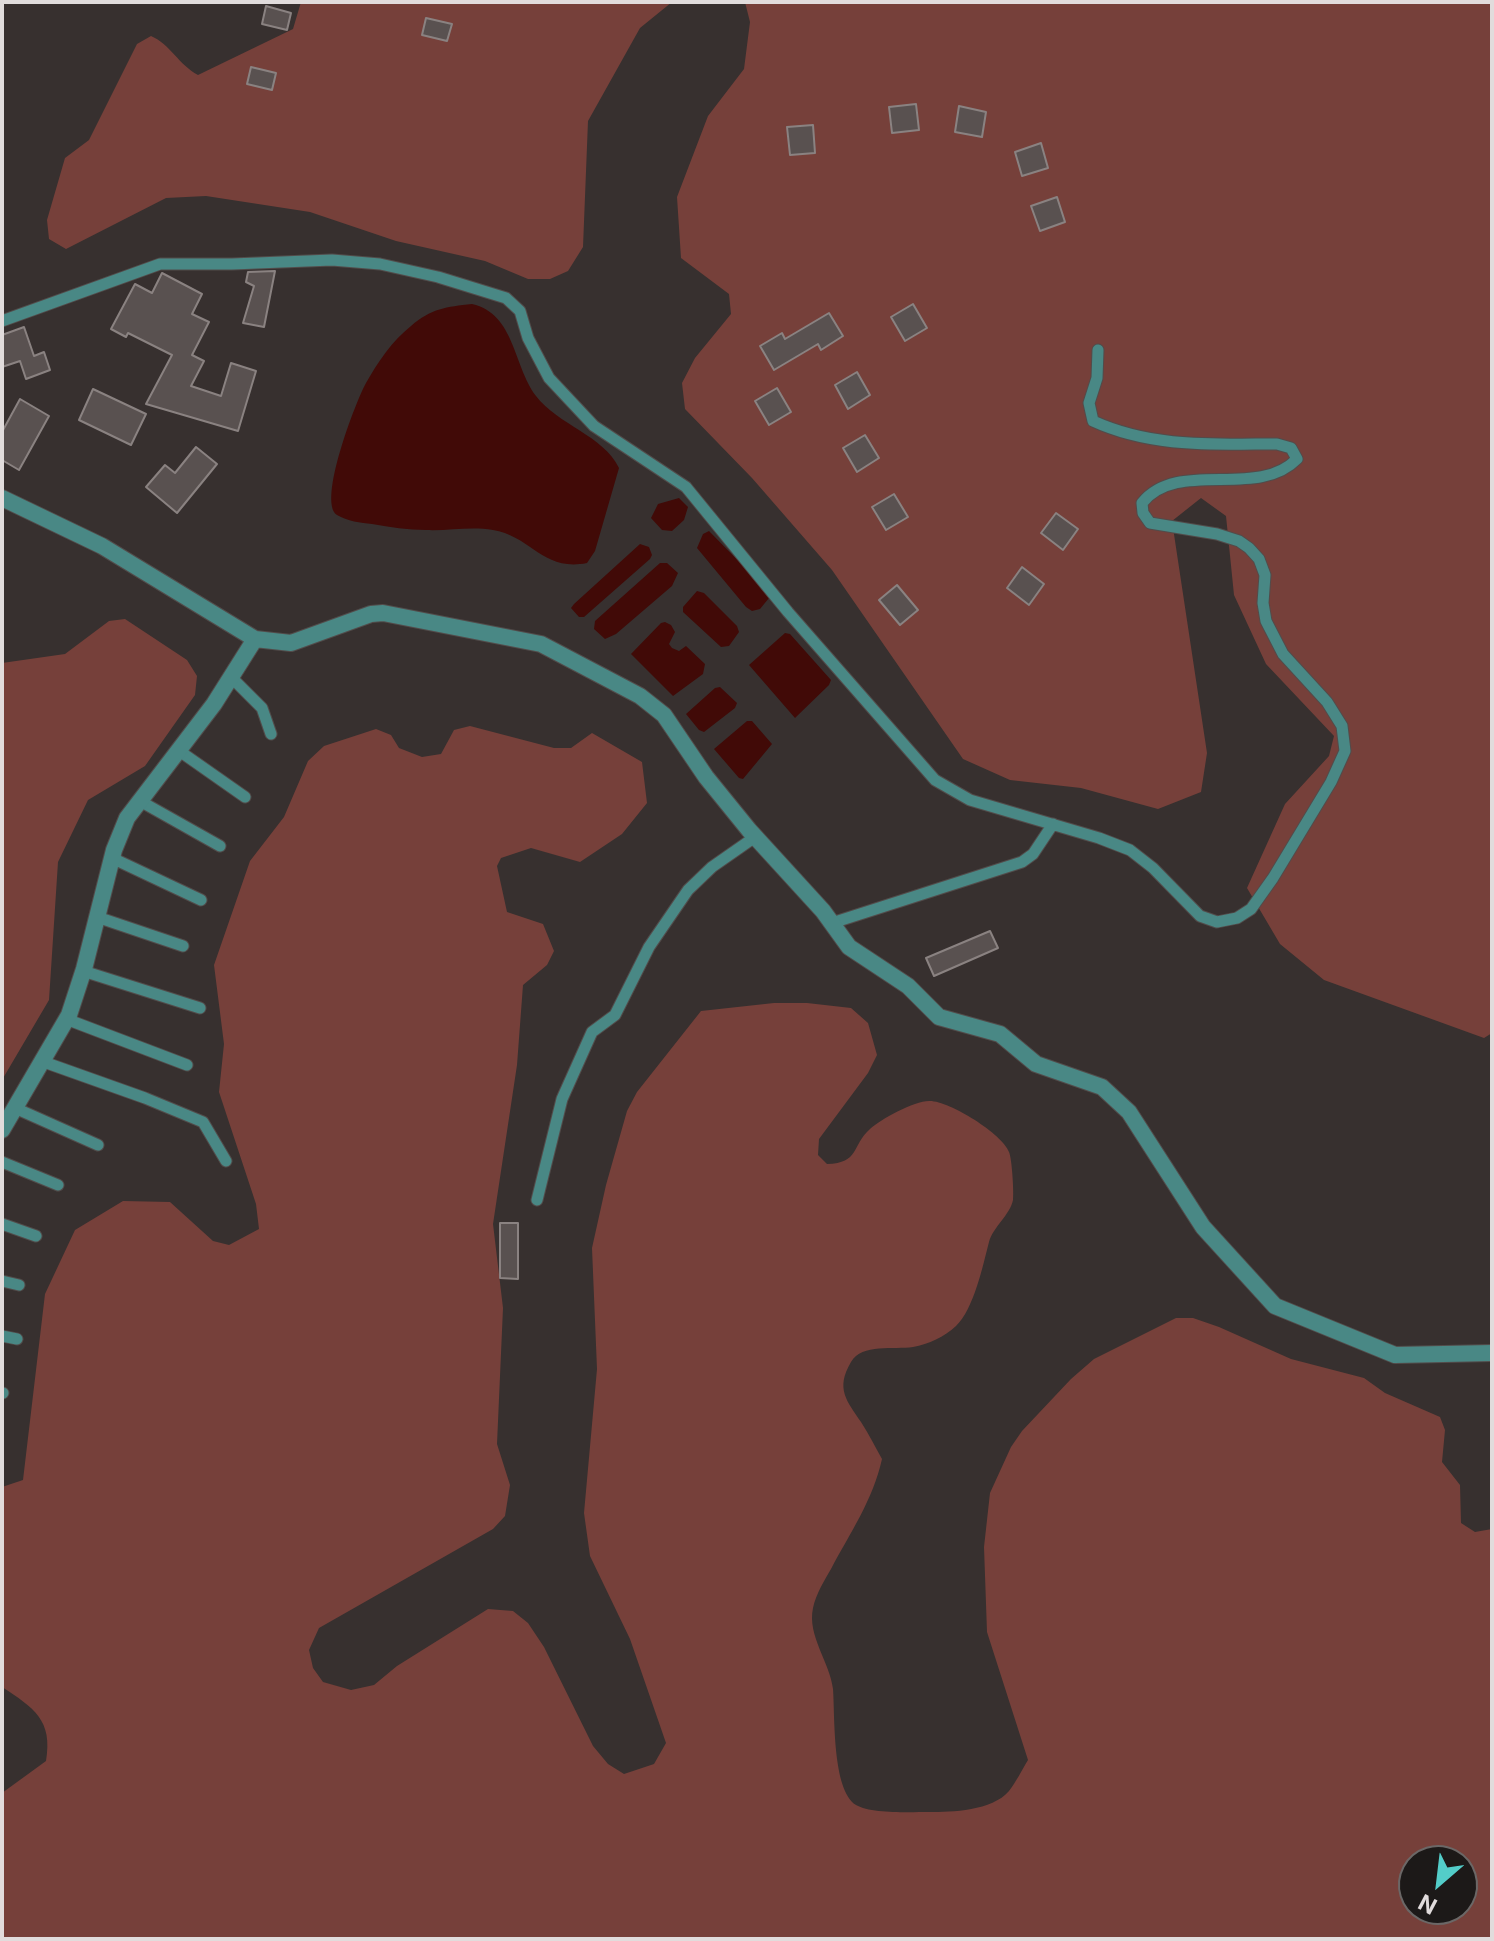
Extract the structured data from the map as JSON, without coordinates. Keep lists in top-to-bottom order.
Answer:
{
  "north": "bottom left"
}
